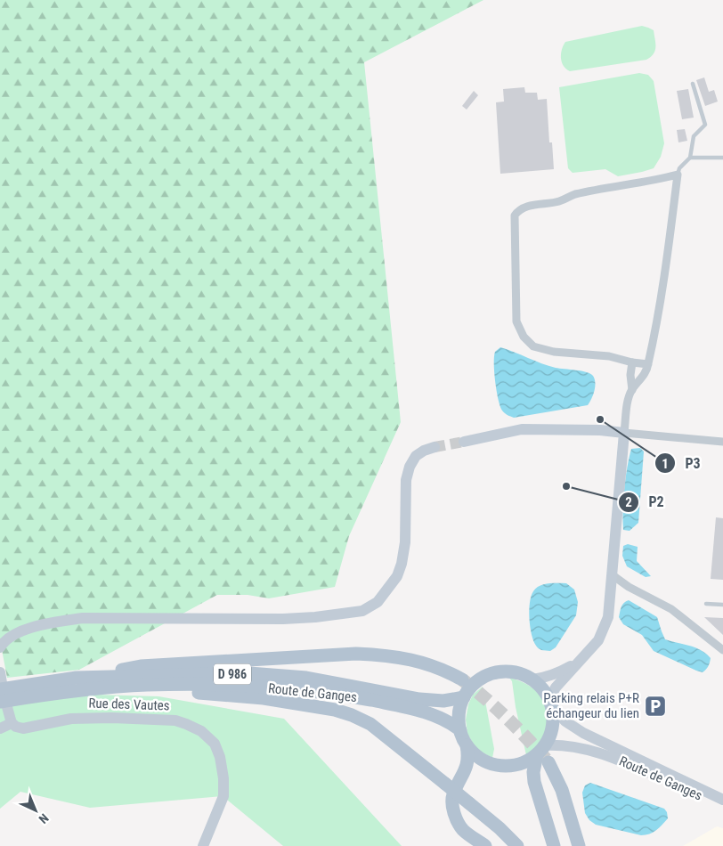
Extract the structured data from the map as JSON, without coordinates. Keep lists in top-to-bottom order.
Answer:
{
  "streets": {
    "main road": ["D 986", "Route de Ganges"],
    "street": ["Rue des Vautes"]
  },
  "places": {
    "other": ["P3", "P2"],
    "parking": ["Parking relais P+R échangeur du lien"]
  },
  "north": "bottom right"
}
